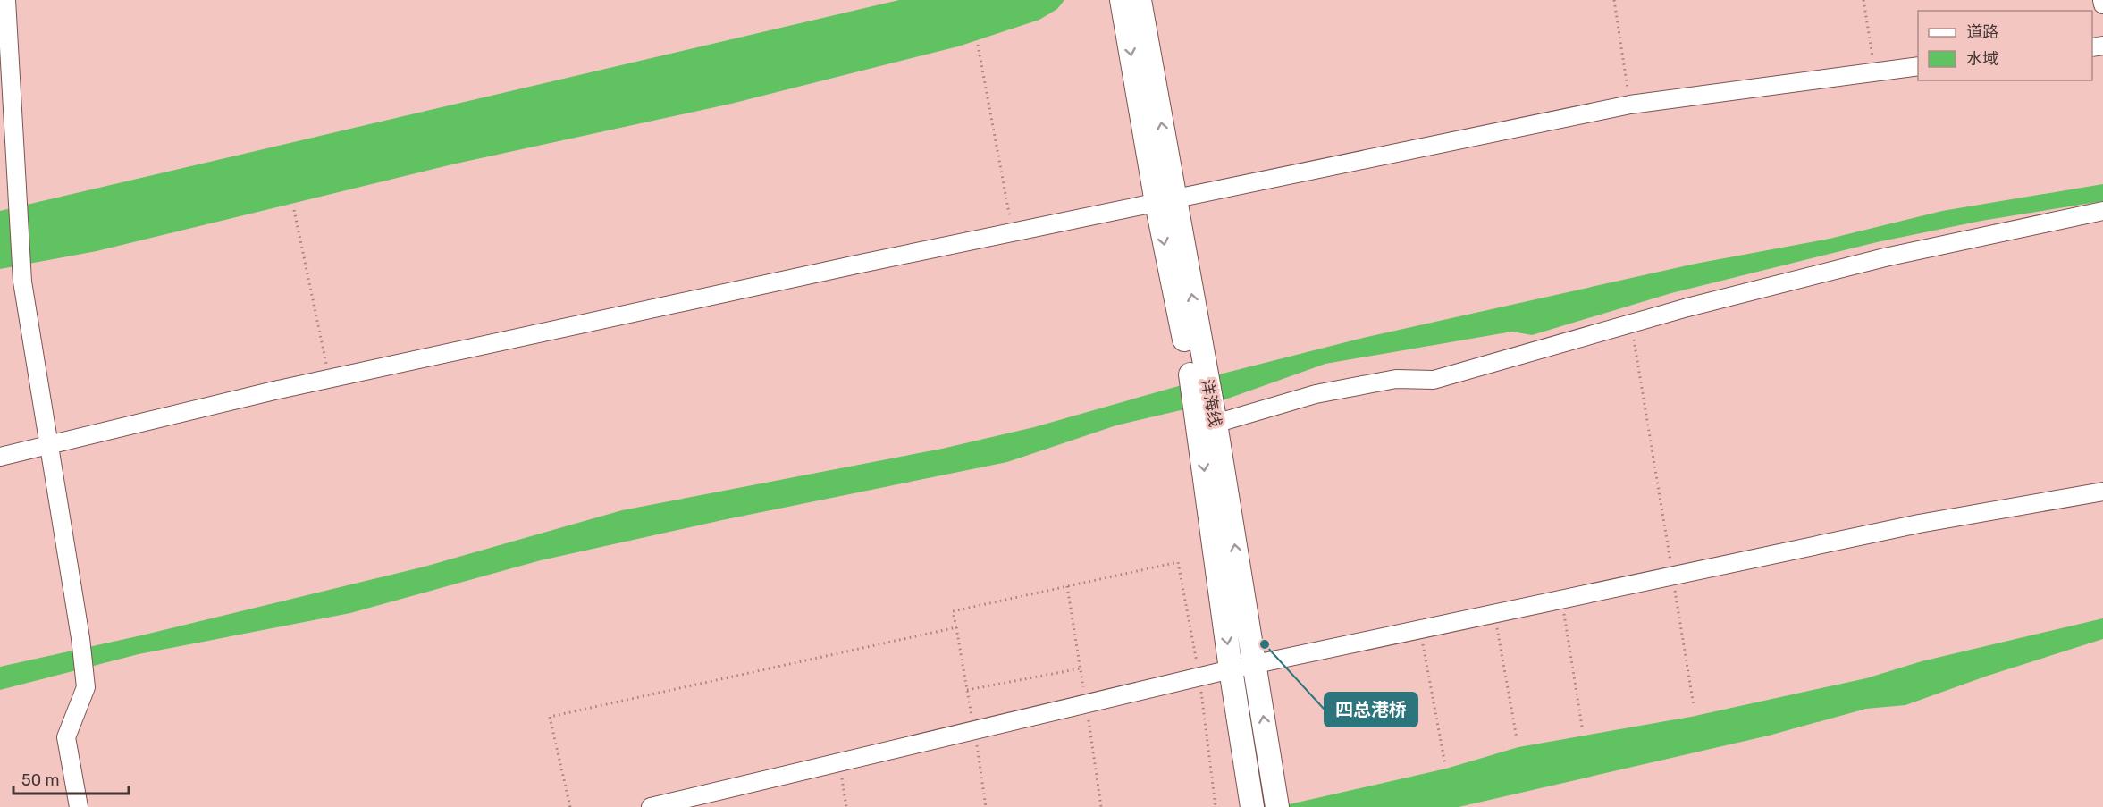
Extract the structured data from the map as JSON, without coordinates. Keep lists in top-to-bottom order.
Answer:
{
  "streets": {
    "main road": ["洋海线"]
  },
  "places": ["四总港桥"],
  "legend": ["道路", "水域"],
  "scale_bar": "50 m"
}
